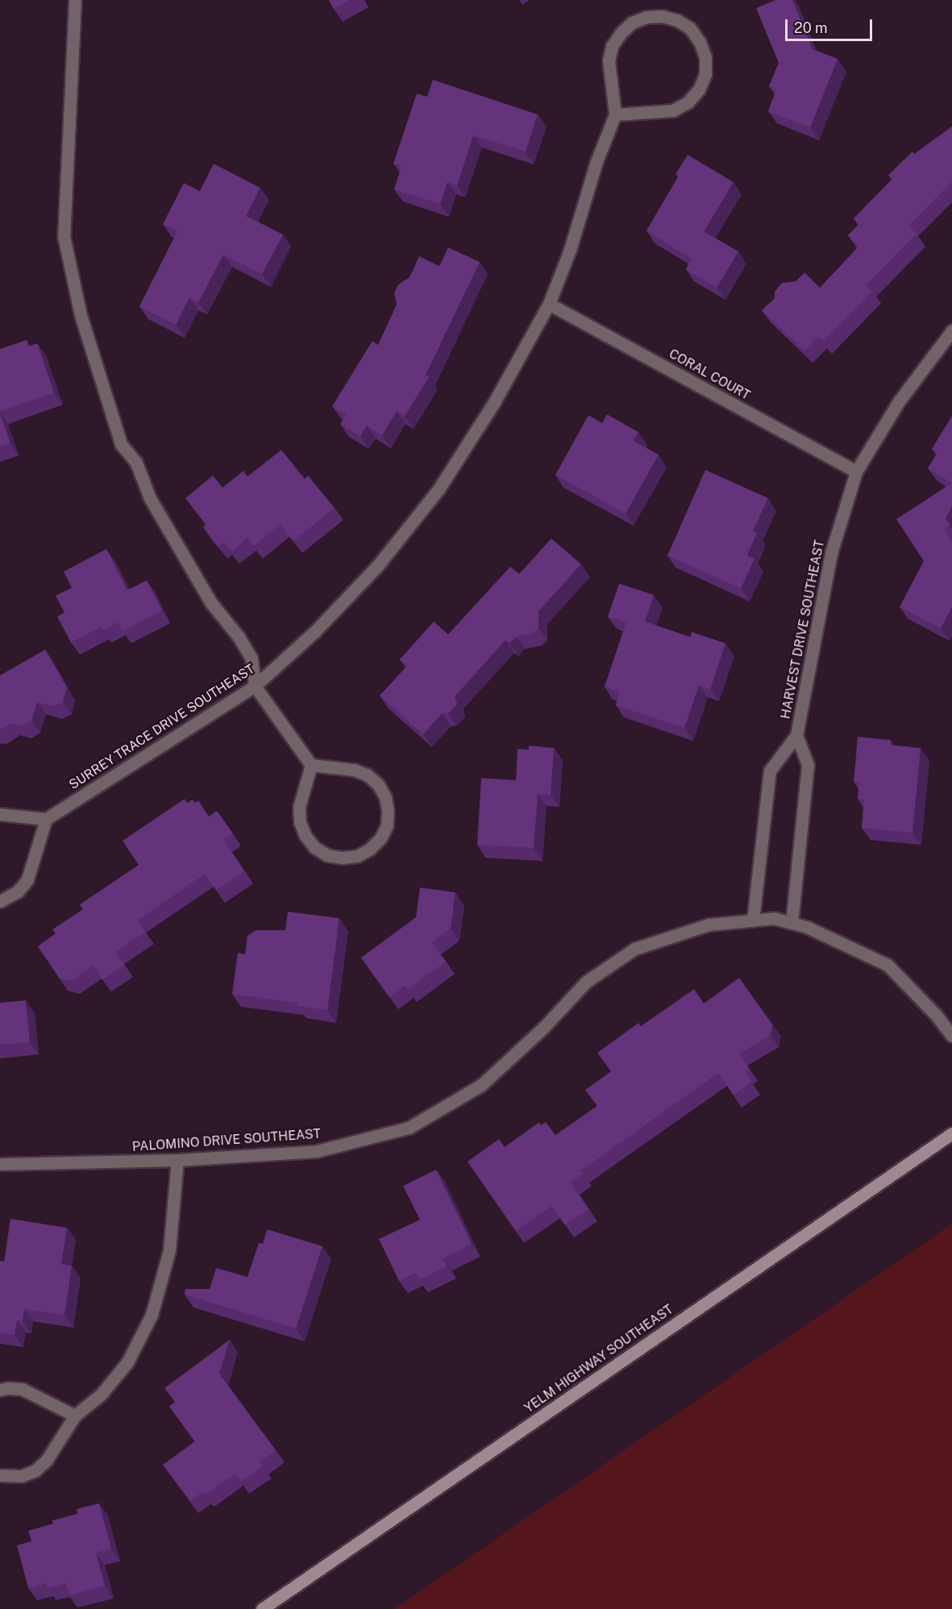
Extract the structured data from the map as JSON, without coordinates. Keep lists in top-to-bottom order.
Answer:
{
  "streets": {
    "main road": ["YELM HIGHWAY SOUTHEAST"],
    "street": [
      "CORAL COURT",
      "HARVEST DRIVE SOUTHEAST",
      "SURREY TRACE DRIVE SOUTHEAST",
      "PALOMINO DRIVE SOUTHEAST"
    ]
  },
  "crossings": [
    ["CORAL COURT", "HARVEST DRIVE SOUTHEAST"],
    ["CORAL COURT", "SURREY TRACE DRIVE SOUTHEAST"],
    ["HARVEST DRIVE SOUTHEAST", "PALOMINO DRIVE SOUTHEAST"]
  ],
  "scale_bar": "20 m"
}
